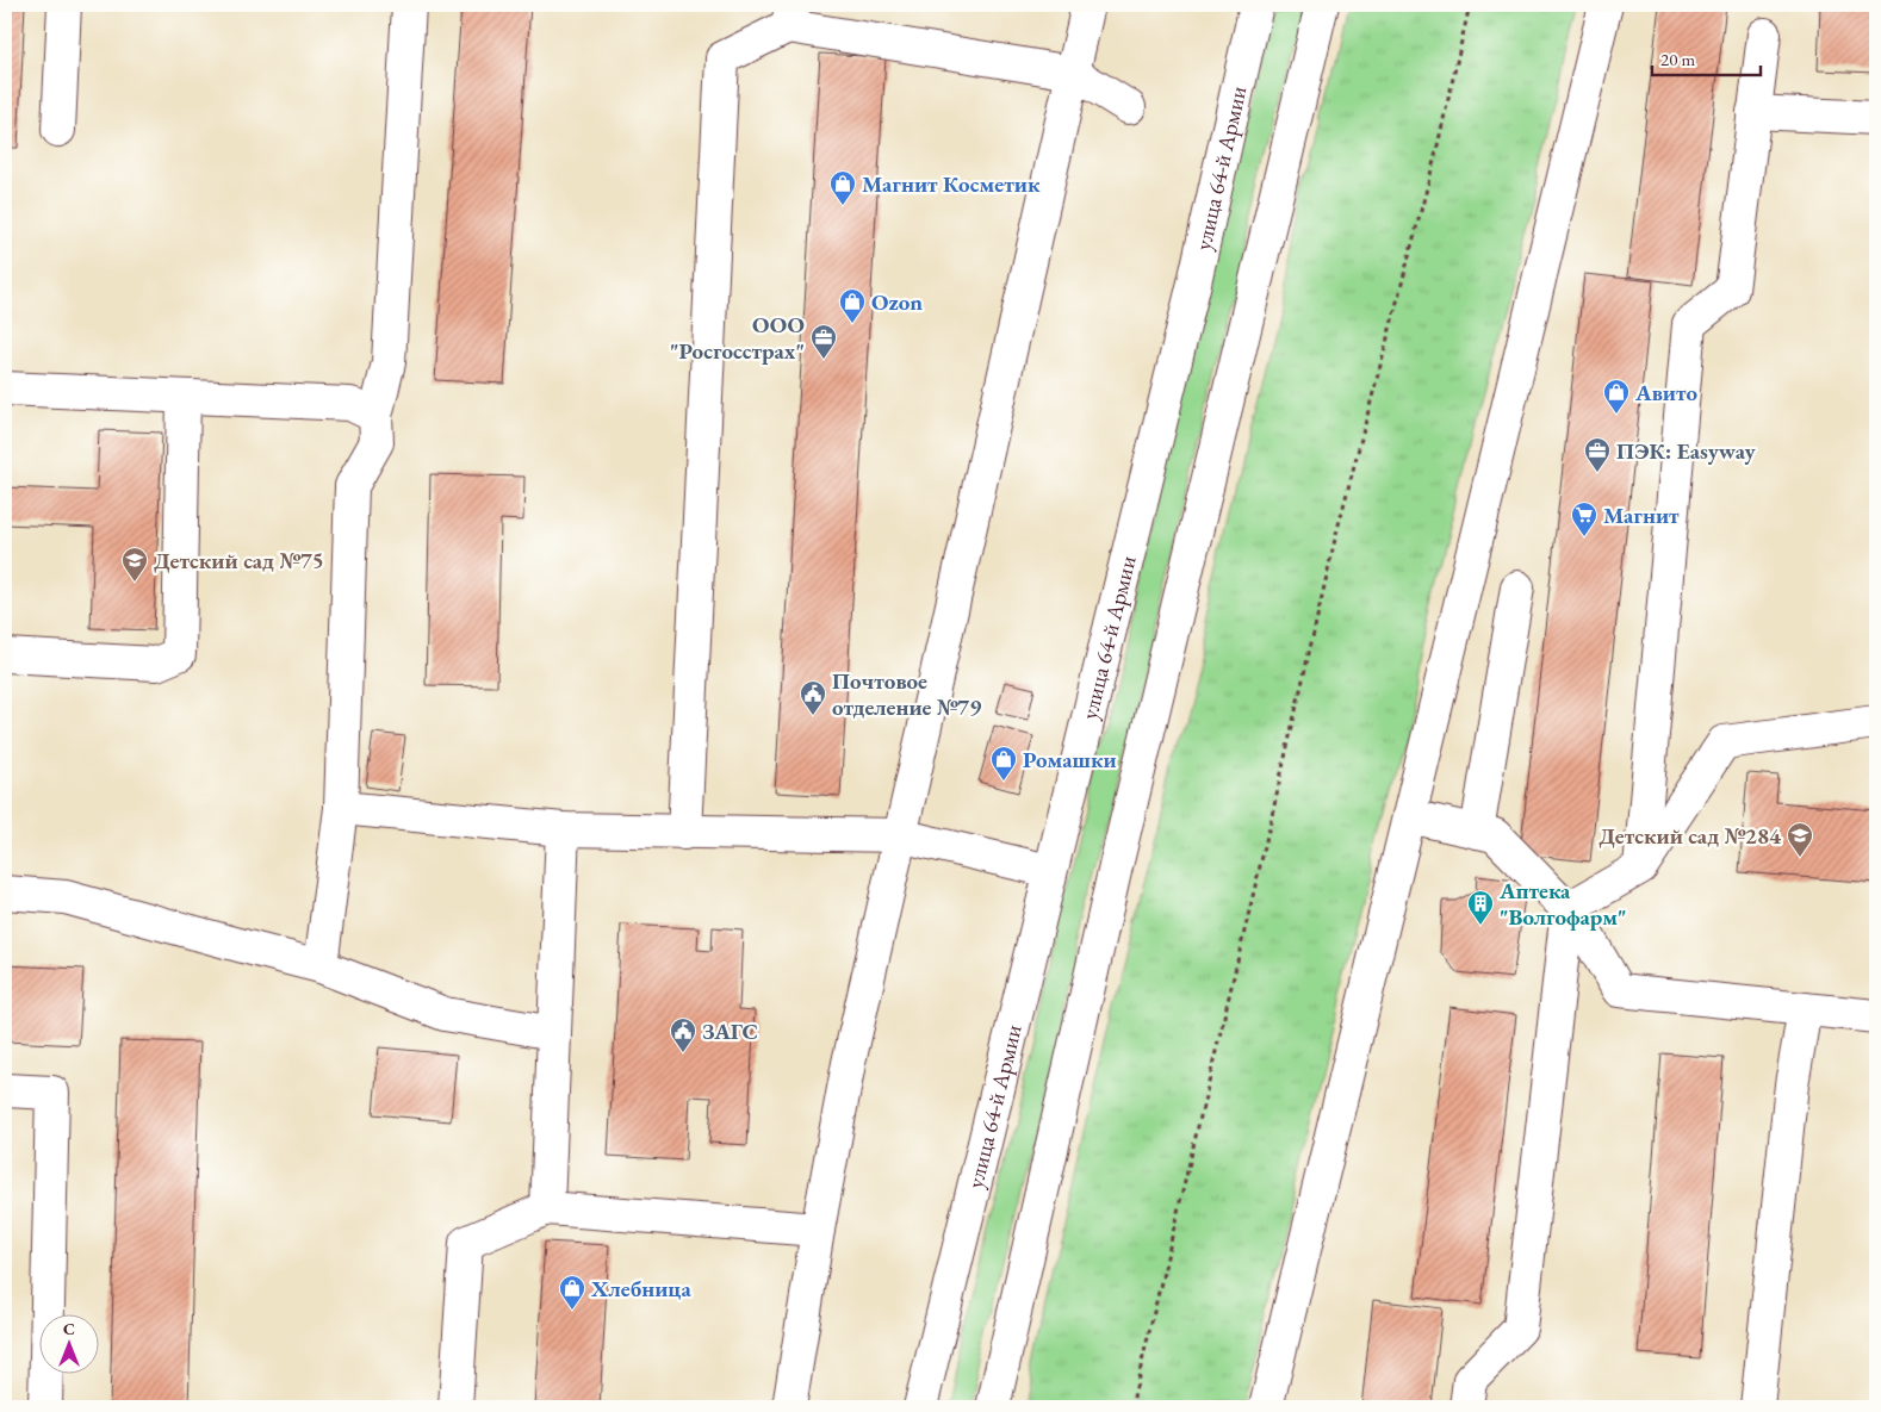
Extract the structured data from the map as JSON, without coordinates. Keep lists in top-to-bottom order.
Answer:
{
  "streets": {
    "main road": ["улица 64-й Армии"]
  },
  "places": {
    "shop": [
      "Магнит Косметик",
      "Ozon",
      "Авито",
      "Ромашки",
      "Хлебница"
    ],
    "office": ["ООО \"Росгосстрах\"", "ПЭК: Easyway"],
    "supermarket": ["Магнит"],
    "school or university": ["Детский сад №75", "Детский сад №284"],
    "public building": ["Почтовое отделение №79", "ЗАГС"],
    "building": ["Аптека \"Волгофарм\""]
  },
  "scale_bar": "20 m",
  "north": "top"
}
